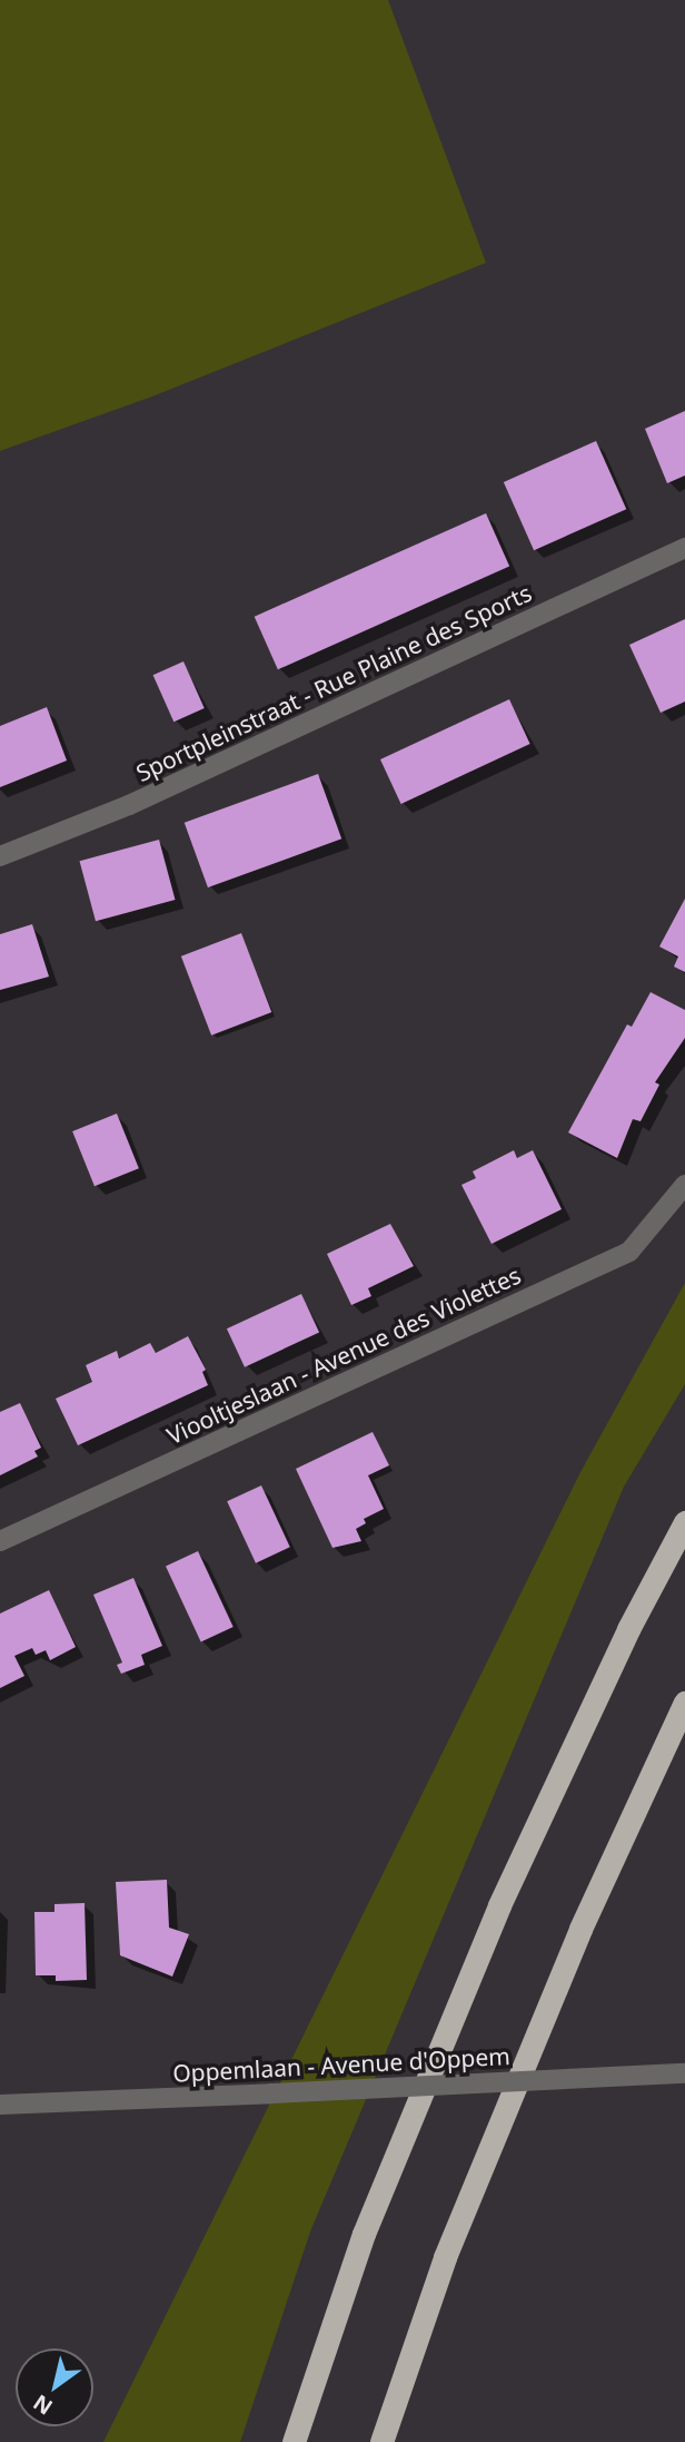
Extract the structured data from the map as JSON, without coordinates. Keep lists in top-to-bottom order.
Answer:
{
  "streets": {
    "street": ["Sportpleinstraat - Rue Plaine des Sports", "Viooltjeslaan - Avenue des Violettes", "Oppemlaan - Avenue d'Oppem"]
  },
  "north": "bottom left"
}
